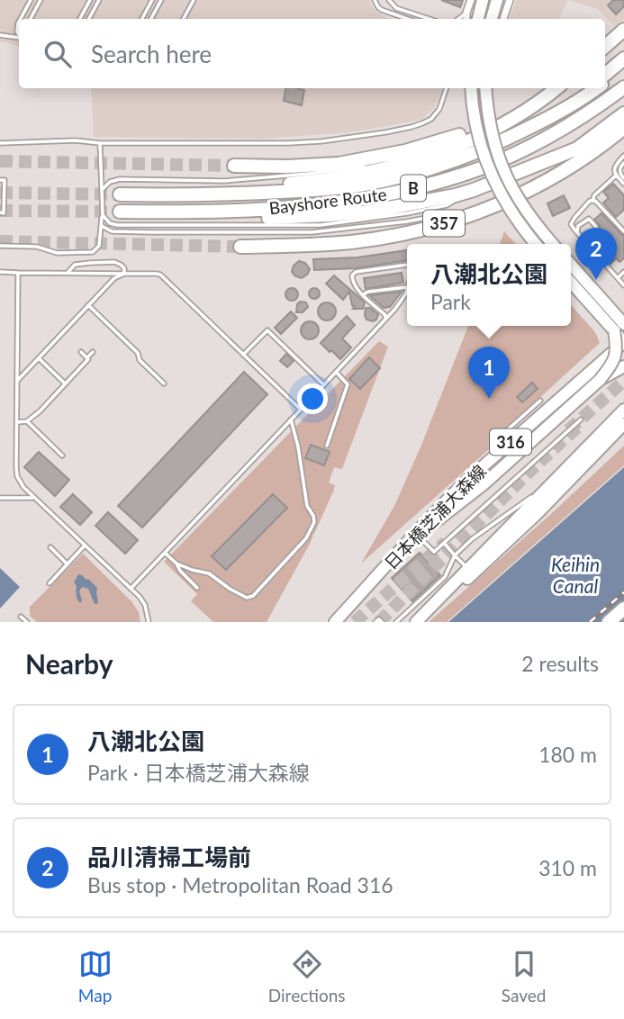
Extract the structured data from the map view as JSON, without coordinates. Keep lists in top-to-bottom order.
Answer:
{
  "streets": {
    "highway": ["B", "Bayshore Route", "357"],
    "main road": ["316", "日本橋芝浦大森線"]
  },
  "crossings": [
    ["316", "日本橋芝浦大森線"]
  ],
  "water": ["Keihin Canal"],
  "page": {
    "search": "Search here",
    "pins": ["2", "1"],
    "popup": ["八潮北公園", "Park"],
    "heading": ["Nearby", "2 results"],
    "list": [
      {
        "mark": "1",
        "name": "八潮北公園",
        "note": "Park · 日本橋芝浦大森線",
        "value": "180 m"
      },
      {
        "mark": "2",
        "name": "品川清掃工場前",
        "note": "Bus stop · Metropolitan Road 316",
        "value": "310 m"
      }
    ],
    "nav": ["Map", "Directions", "Saved"]
  }
}
